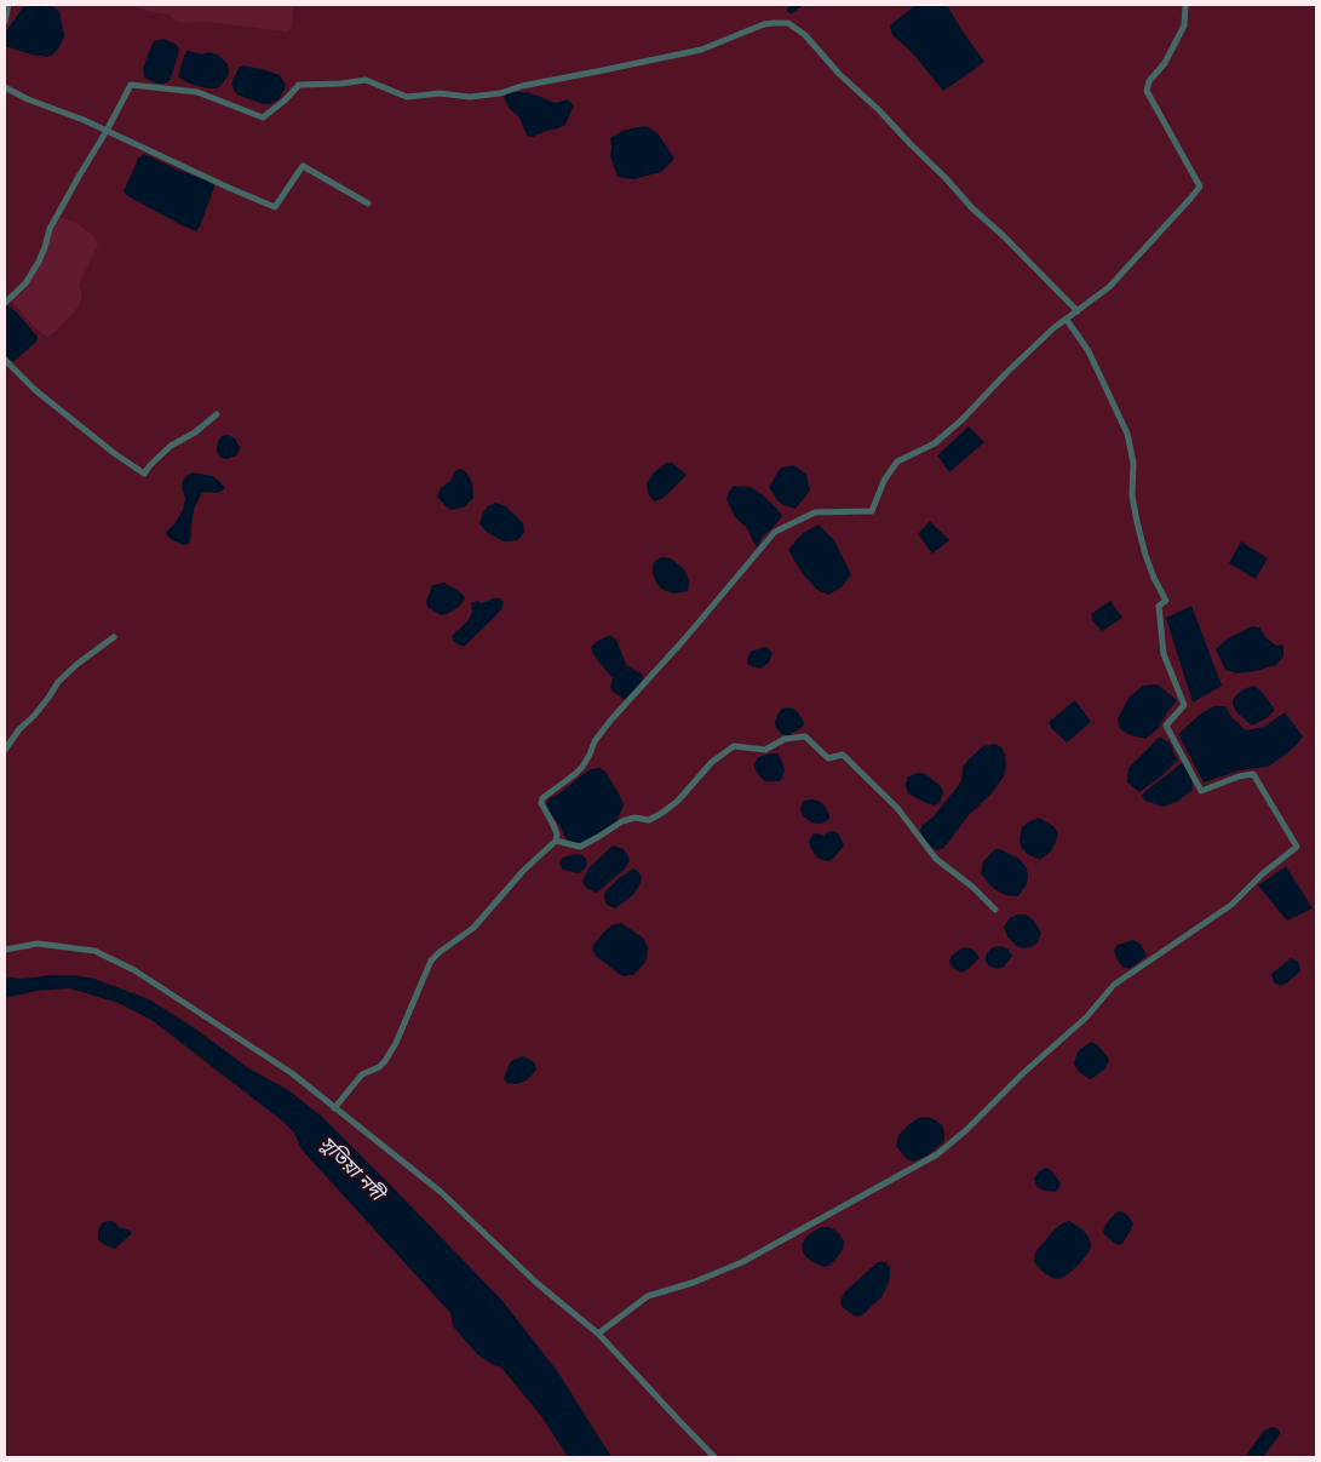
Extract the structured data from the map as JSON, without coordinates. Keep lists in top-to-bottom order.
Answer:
{
  "water": ["সুতিয়া নদী"]
}
